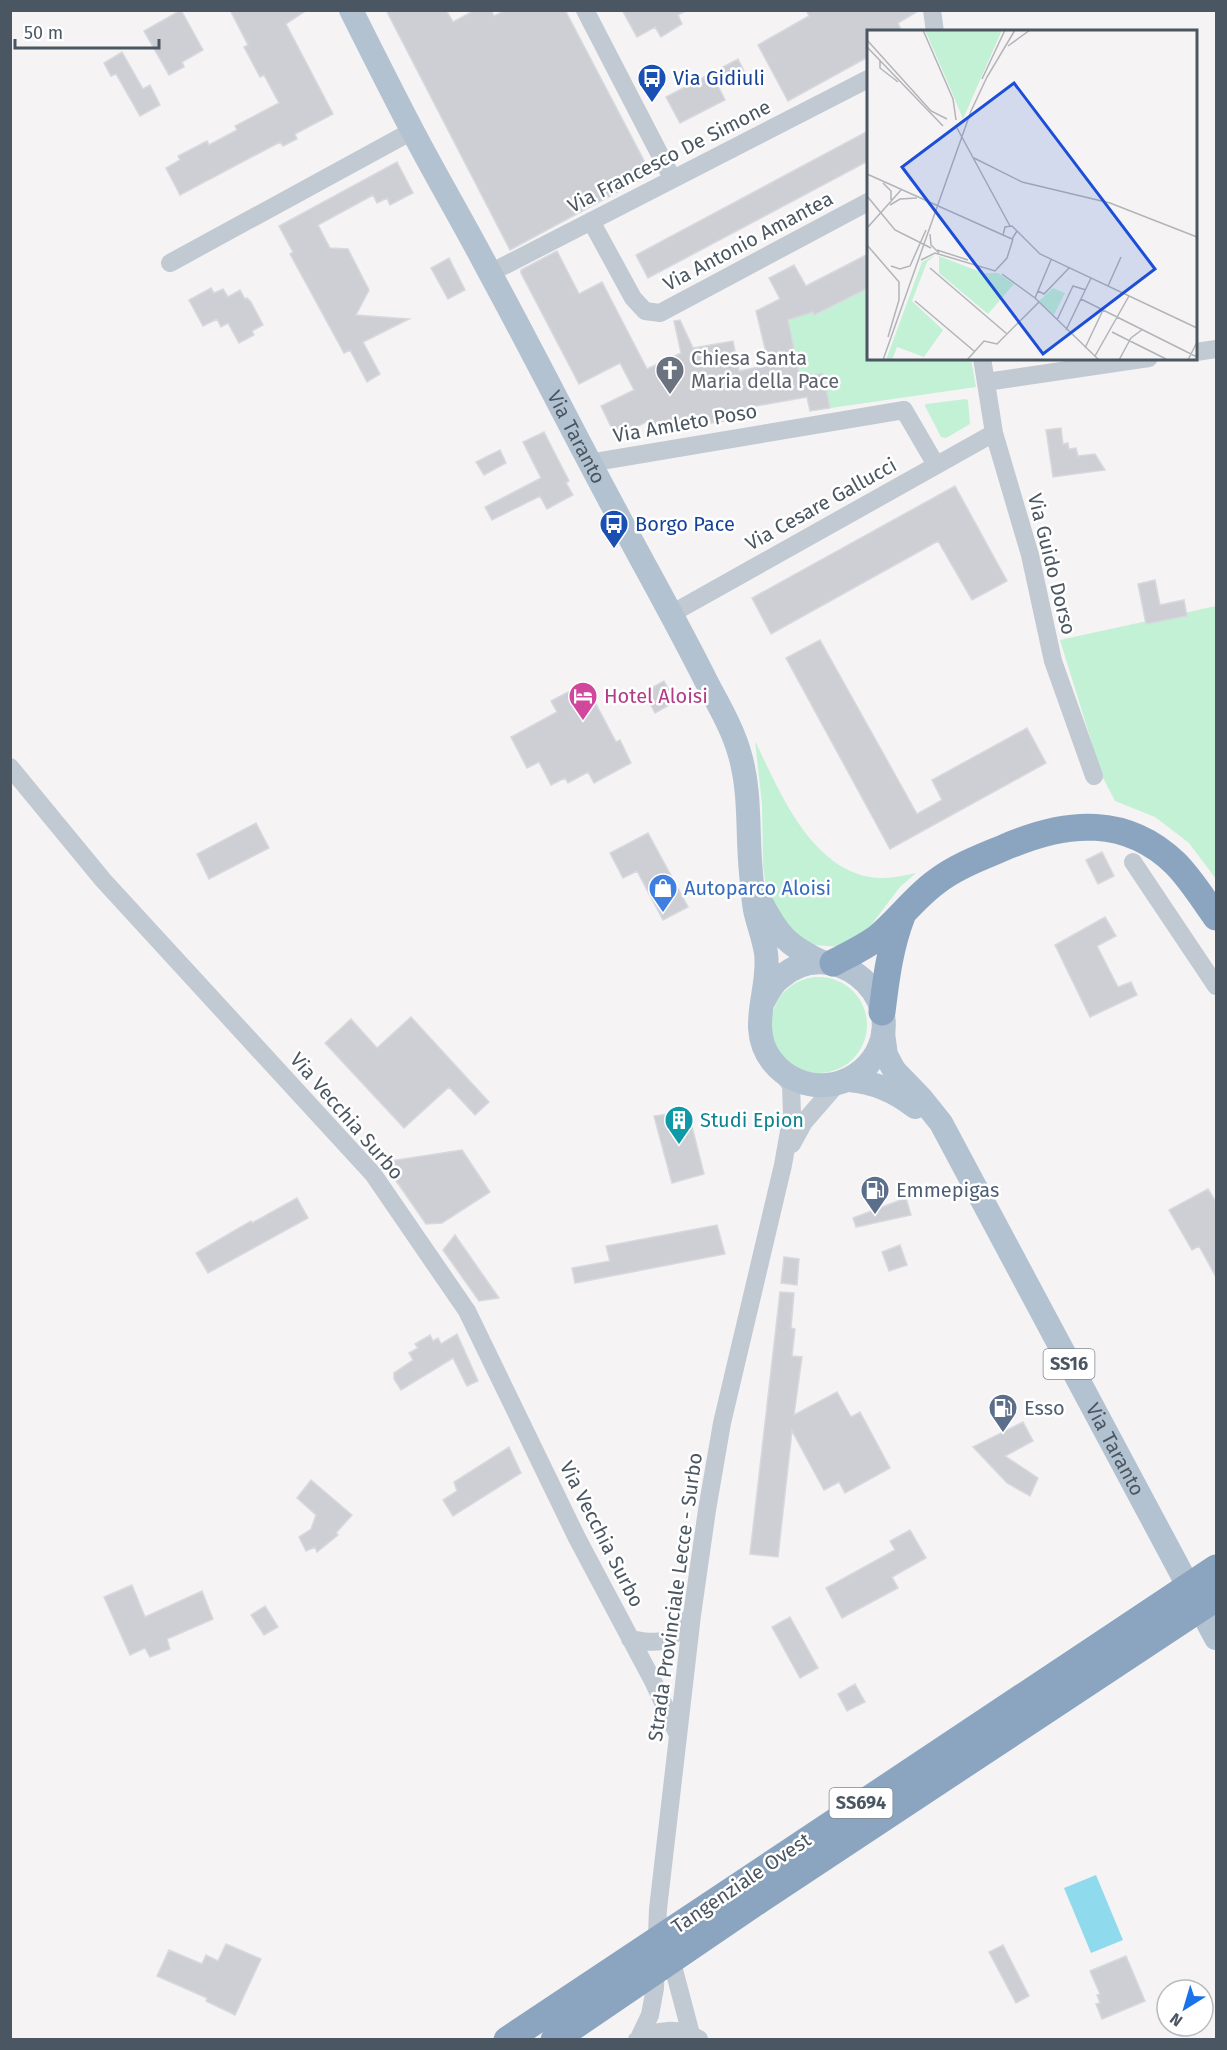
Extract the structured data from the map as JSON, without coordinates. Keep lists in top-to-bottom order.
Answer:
{
  "streets": {
    "highway": ["SS694", "Tangenziale Ovest"],
    "main road": ["Via Taranto", "SS16"],
    "street": [
      "Via Francesco De Simone",
      "Via Antonio Amantea",
      "Via Amleto Poso",
      "Via Cesare Gallucci",
      "Via Guido Dorso",
      "Via Vecchia Surbo",
      "Strada Provinciale Lecce - Surbo"
    ]
  },
  "crossings": [
    ["Via Francesco De Simone", "Via Antonio Amantea"],
    ["Via Francesco De Simone", "Via Taranto"],
    ["Via Amleto Poso", "Via Taranto"],
    ["Via Amleto Poso", "Via Cesare Gallucci"],
    ["Via Taranto", "Via Cesare Gallucci"],
    ["Via Taranto", "Strada Provinciale Lecce - Surbo"],
    ["Via Cesare Gallucci", "Via Guido Dorso"],
    ["Via Vecchia Surbo", "Strada Provinciale Lecce - Surbo"]
  ],
  "places": {
    "bus stop": ["Via Gidiuli", "Borgo Pace"],
    "church": ["Chiesa Santa Maria della Pace"],
    "hotel": ["Hotel Aloisi"],
    "shop": ["Autoparco Aloisi"],
    "building": ["Studi Epion"],
    "fuel station": ["Emmepigas", "Esso"]
  },
  "scale_bar": "50 m",
  "north": "bottom left"
}
